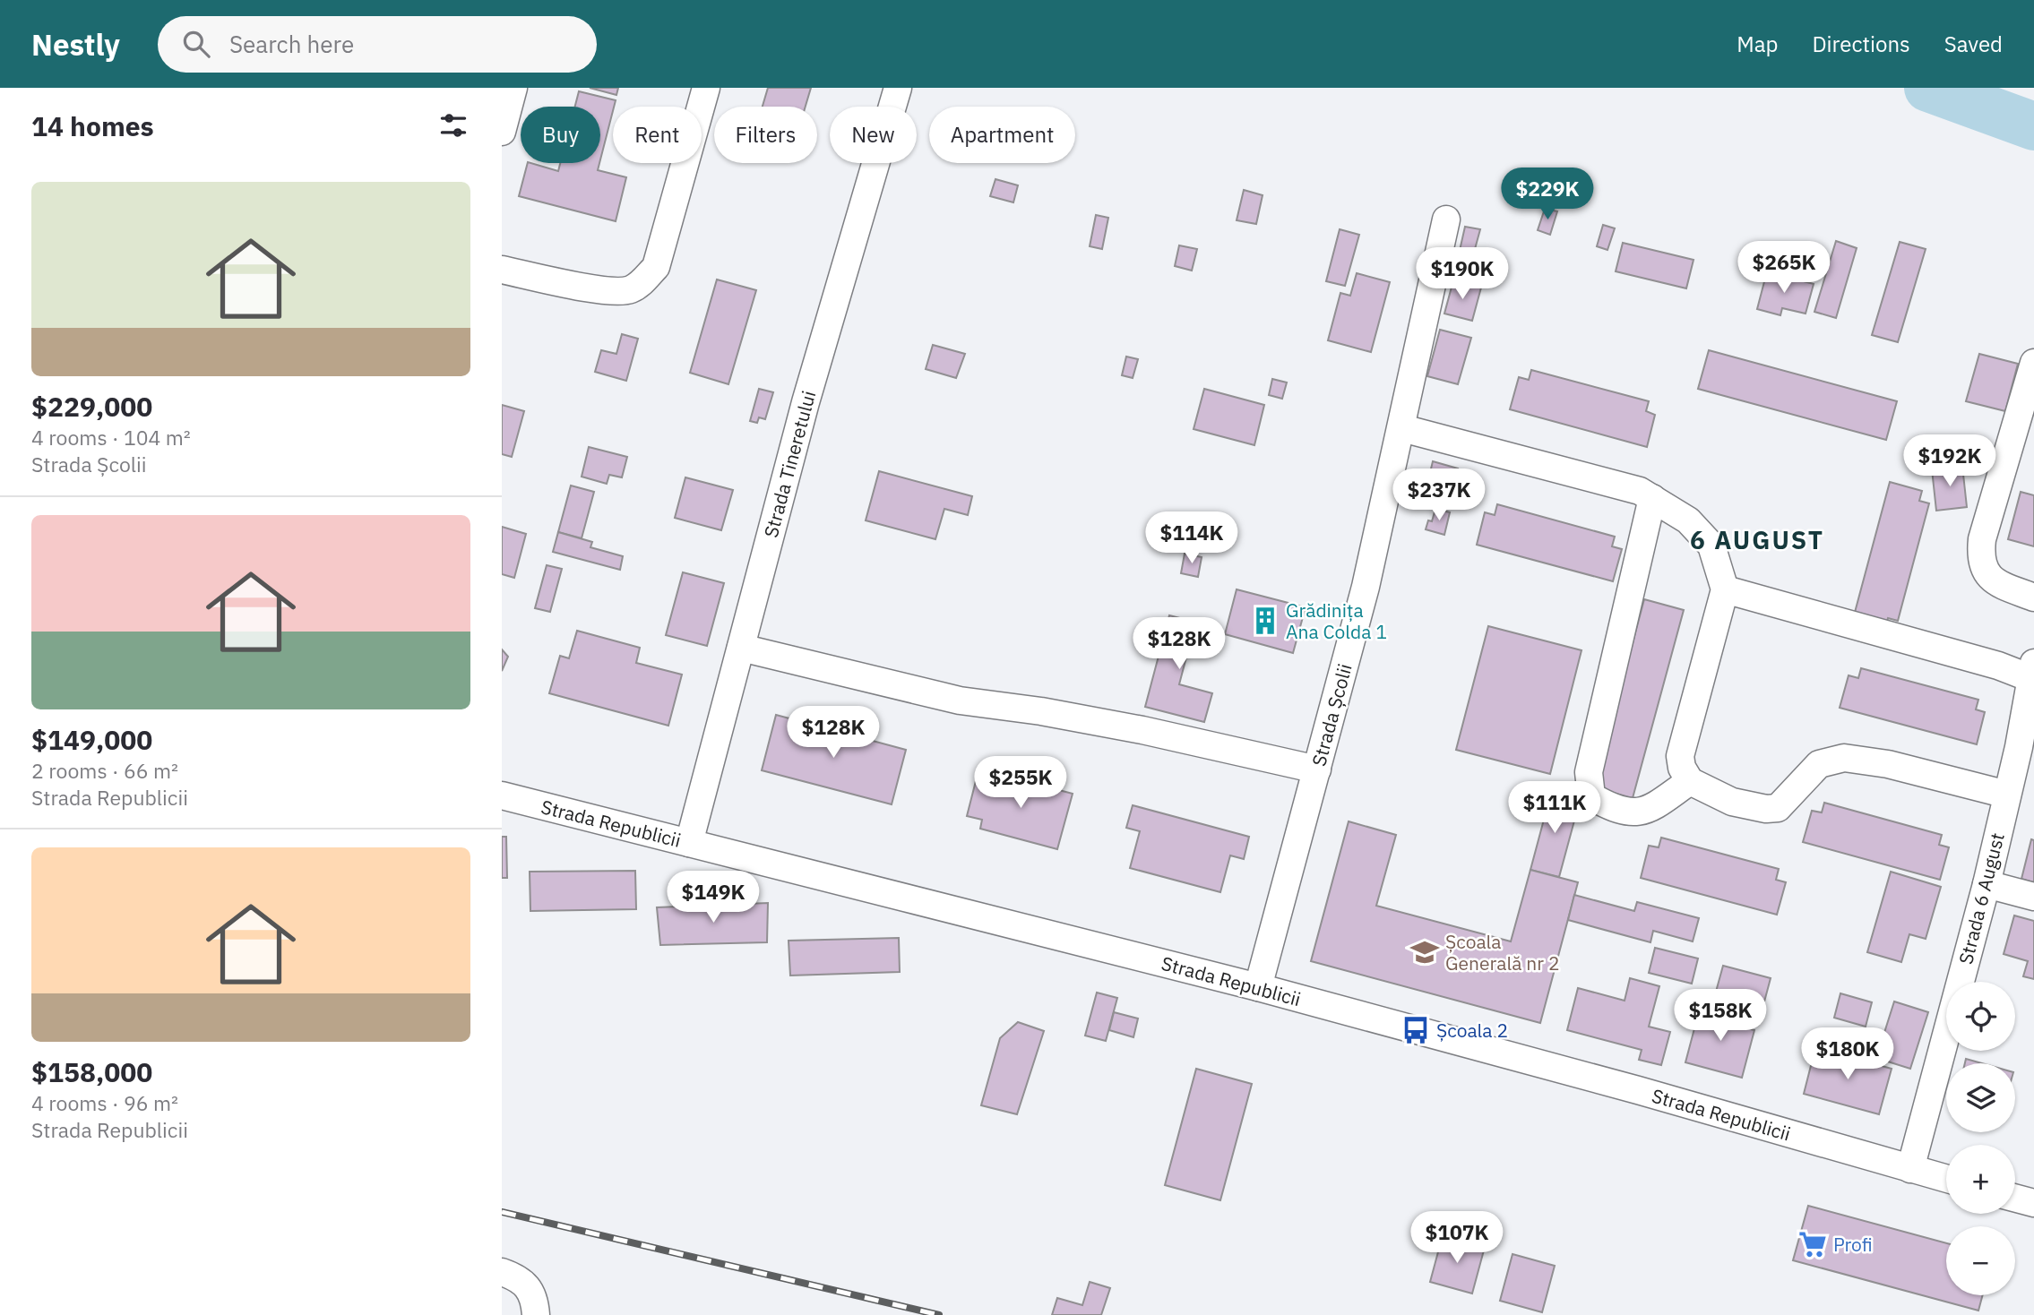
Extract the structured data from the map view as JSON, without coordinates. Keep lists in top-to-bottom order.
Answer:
{
  "streets": {
    "street": [
      "Strada Tineretului",
      "Strada Școlii",
      "Strada Republicii",
      "Strada 6 August"
    ]
  },
  "crossings": [
    ["Strada Tineretului", "Strada Republicii"],
    ["Strada Școlii", "Strada Republicii"],
    ["Strada Republicii", "Strada 6 August"]
  ],
  "districts": ["6 AUGUST"],
  "places": {
    "building": ["Grădinița Ana Colda 1"],
    "school or university": ["Școala Generală nr 2"],
    "bus stop": ["Școala 2"],
    "supermarket": ["Profi"]
  },
  "page": {
    "header": "Nestly",
    "search": "Search here",
    "nav": ["Map", "Directions", "Saved"],
    "heading": "14 homes",
    "chip": [
      "Buy",
      "Rent",
      "Filters",
      "New",
      "Apartment"
    ],
    "list": [
      {
        "name": "$229,000",
        "note": "4 rooms · 104 m² · Strada Școlii"
      },
      {
        "name": "$149,000",
        "note": "2 rooms · 66 m² · Strada Republicii"
      },
      {
        "name": "$158,000",
        "note": "4 rooms · 96 m² · Strada Republicii"
      }
    ],
    "price": [
      "$229K",
      "$265K",
      "$190K",
      "$192K",
      "$237K",
      "$114K",
      "$128K",
      "$128K",
      "$255K",
      "$111K",
      "$149K",
      "$158K",
      "$180K",
      "$107K"
    ],
    "map_buttons": ["+", "−"]
  }
}
